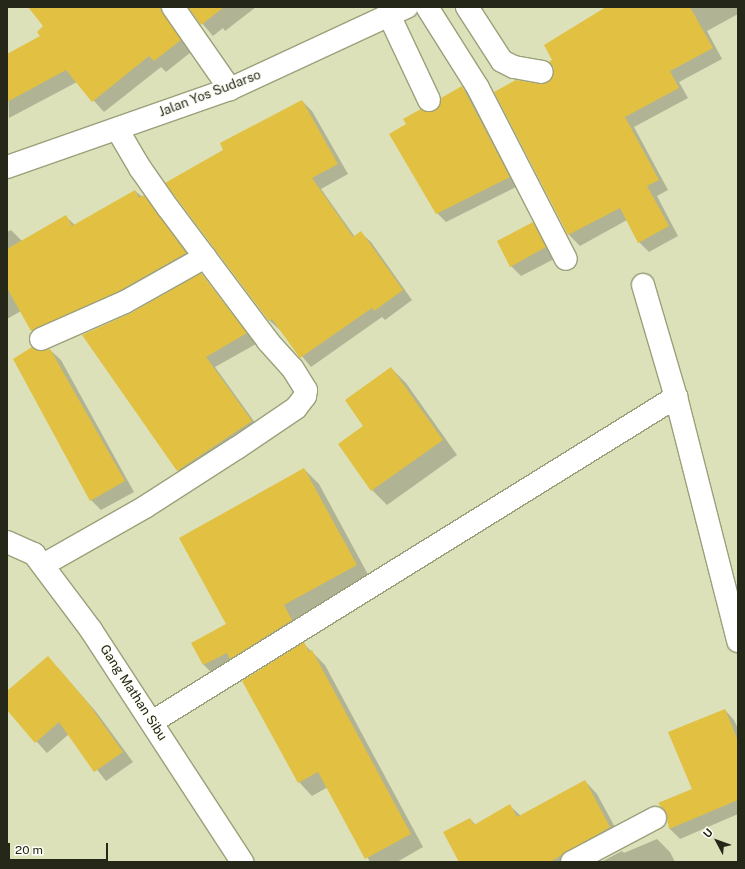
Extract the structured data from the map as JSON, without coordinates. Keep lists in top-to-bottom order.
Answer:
{
  "streets": {
    "street": ["Jalan Yos Sudarso", "Gang Mathan Sibu"]
  },
  "scale_bar": "20 m",
  "north": "top left"
}
